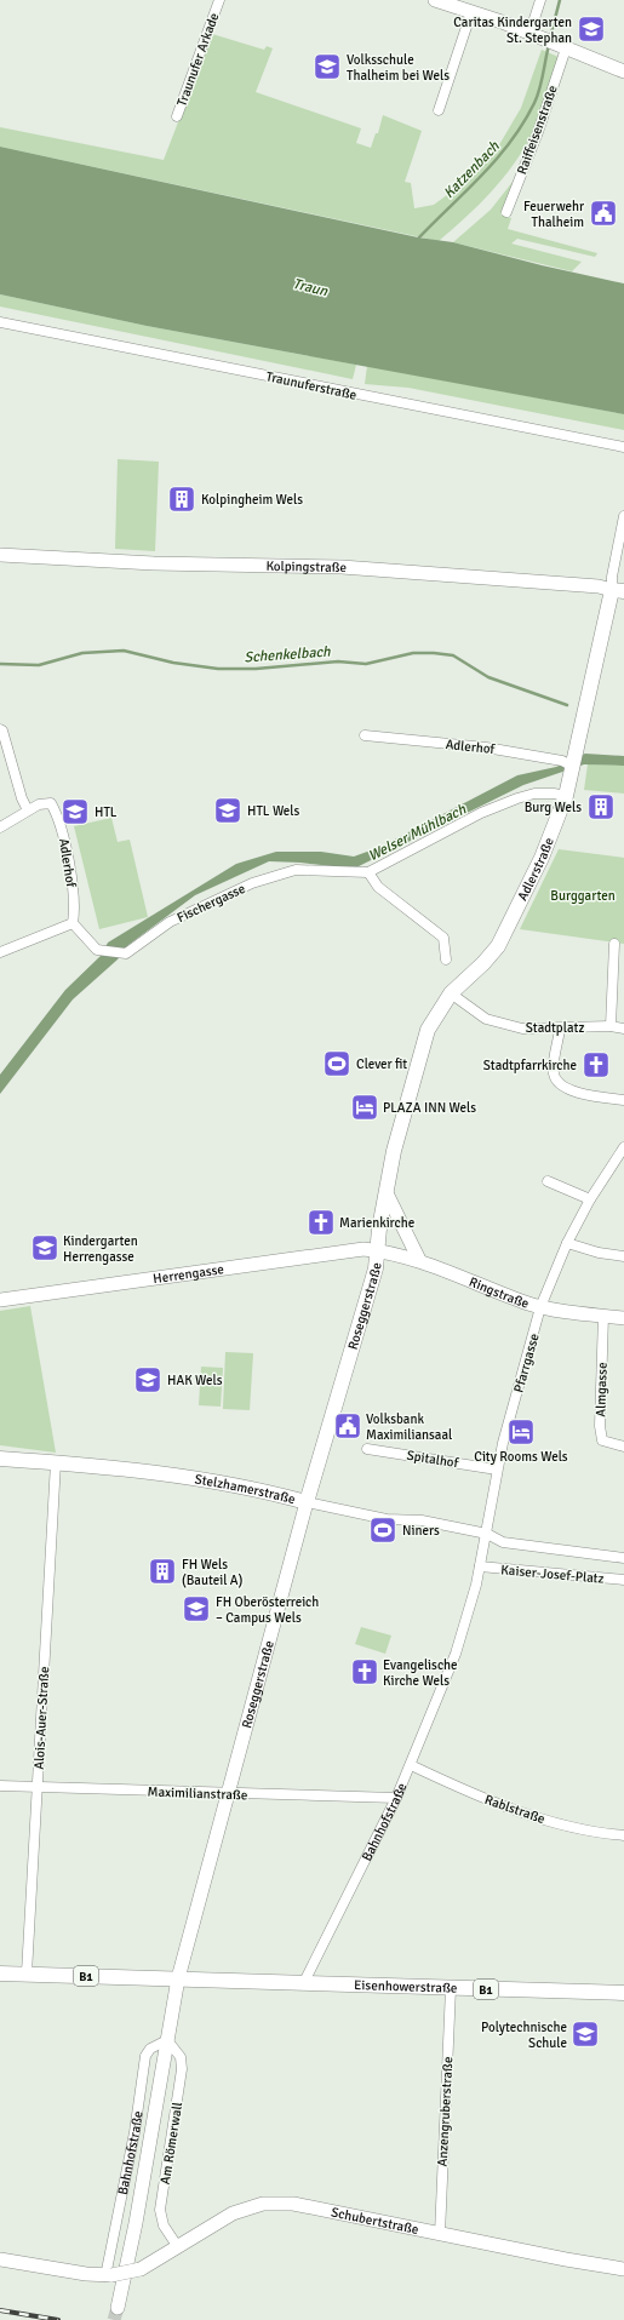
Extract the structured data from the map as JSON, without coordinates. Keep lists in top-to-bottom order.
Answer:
{
  "streets": {
    "main road": [
      "Adlerstraße",
      "Roseggerstraße",
      "Stelzhamerstraße",
      "B1",
      "Eisenhowerstraße"
    ],
    "street": [
      "Traunufer Arkade",
      "Raiffeisenstraße",
      "Traunuferstraße",
      "Kolpingstraße",
      "Adlerhof",
      "Fischergasse",
      "Stadtplatz",
      "Herrengasse",
      "Ringstraße",
      "Pfarrgasse",
      "Almgasse",
      "Spitalhof",
      "Kaiser-Josef-Platz",
      "Alois-Auer-Straße",
      "Maximilianstraße",
      "Rablstraße",
      "Bahnhofstraße",
      "Anzengruberstraße",
      "Am Römerwall",
      "Schubertstraße"
    ]
  },
  "crossings": [
    ["Kolpingstraße", "Adlerstraße"],
    ["Adlerhof", "Adlerstraße"],
    ["Adlerhof", "Fischergasse"],
    ["Adlerstraße", "Fischergasse"],
    ["Adlerstraße", "Stadtplatz"],
    ["Adlerstraße", "Herrengasse"],
    ["Adlerstraße", "Ringstraße"],
    ["Adlerstraße", "Roseggerstraße"],
    ["Herrengasse", "Ringstraße"],
    ["Herrengasse", "Roseggerstraße"],
    ["Ringstraße", "Roseggerstraße"],
    ["Ringstraße", "Pfarrgasse"],
    ["Ringstraße", "Almgasse"],
    ["Roseggerstraße", "Stelzhamerstraße"],
    ["Roseggerstraße", "Maximilianstraße"],
    ["Roseggerstraße", "B1"],
    ["Roseggerstraße", "Am Römerwall"],
    ["Pfarrgasse", "Spitalhof"],
    ["Pfarrgasse", "Stelzhamerstraße"],
    ["Pfarrgasse", "Kaiser-Josef-Platz"],
    ["Pfarrgasse", "Bahnhofstraße"],
    ["Stelzhamerstraße", "Kaiser-Josef-Platz"],
    ["Stelzhamerstraße", "Alois-Auer-Straße"],
    ["Stelzhamerstraße", "Bahnhofstraße"],
    ["Kaiser-Josef-Platz", "Bahnhofstraße"],
    ["Alois-Auer-Straße", "Maximilianstraße"],
    ["Alois-Auer-Straße", "B1"],
    ["Maximilianstraße", "Bahnhofstraße"],
    ["Rablstraße", "Bahnhofstraße"],
    ["Bahnhofstraße", "B1"],
    ["Bahnhofstraße", "Eisenhowerstraße"],
    ["Bahnhofstraße", "Am Römerwall"],
    ["Bahnhofstraße", "Schubertstraße"],
    ["B1", "Eisenhowerstraße"],
    ["B1", "Am Römerwall"],
    ["Eisenhowerstraße", "Anzengruberstraße"],
    ["Anzengruberstraße", "Schubertstraße"],
    ["Am Römerwall", "Schubertstraße"]
  ],
  "water": [
    "Katzenbach",
    "Traun",
    "Schenkelbach",
    "Welser Mühlbach"
  ],
  "parks": ["Burggarten"],
  "places": {
    "school or university": [
      "Caritas Kindergarten St. Stephan",
      "Volksschule Thalheim bei Wels",
      "HTL Wels",
      "HTL",
      "Kindergarten Herrengasse",
      "HAK Wels",
      "FH Oberösterreich – Campus Wels",
      "Polytechnische Schule"
    ],
    "public building": ["Feuerwehr Thalheim", "Volksbank Maximiliansaal"],
    "building": ["Kolpingheim Wels", "Burg Wels", "FH Wels (Bauteil A)"],
    "sports": ["Clever fit", "Niners"],
    "church": ["Stadtpfarrkirche", "Marienkirche", "Evangelische Kirche Wels"],
    "hotel": ["PLAZA INN Wels", "City Rooms Wels"]
  }
}
